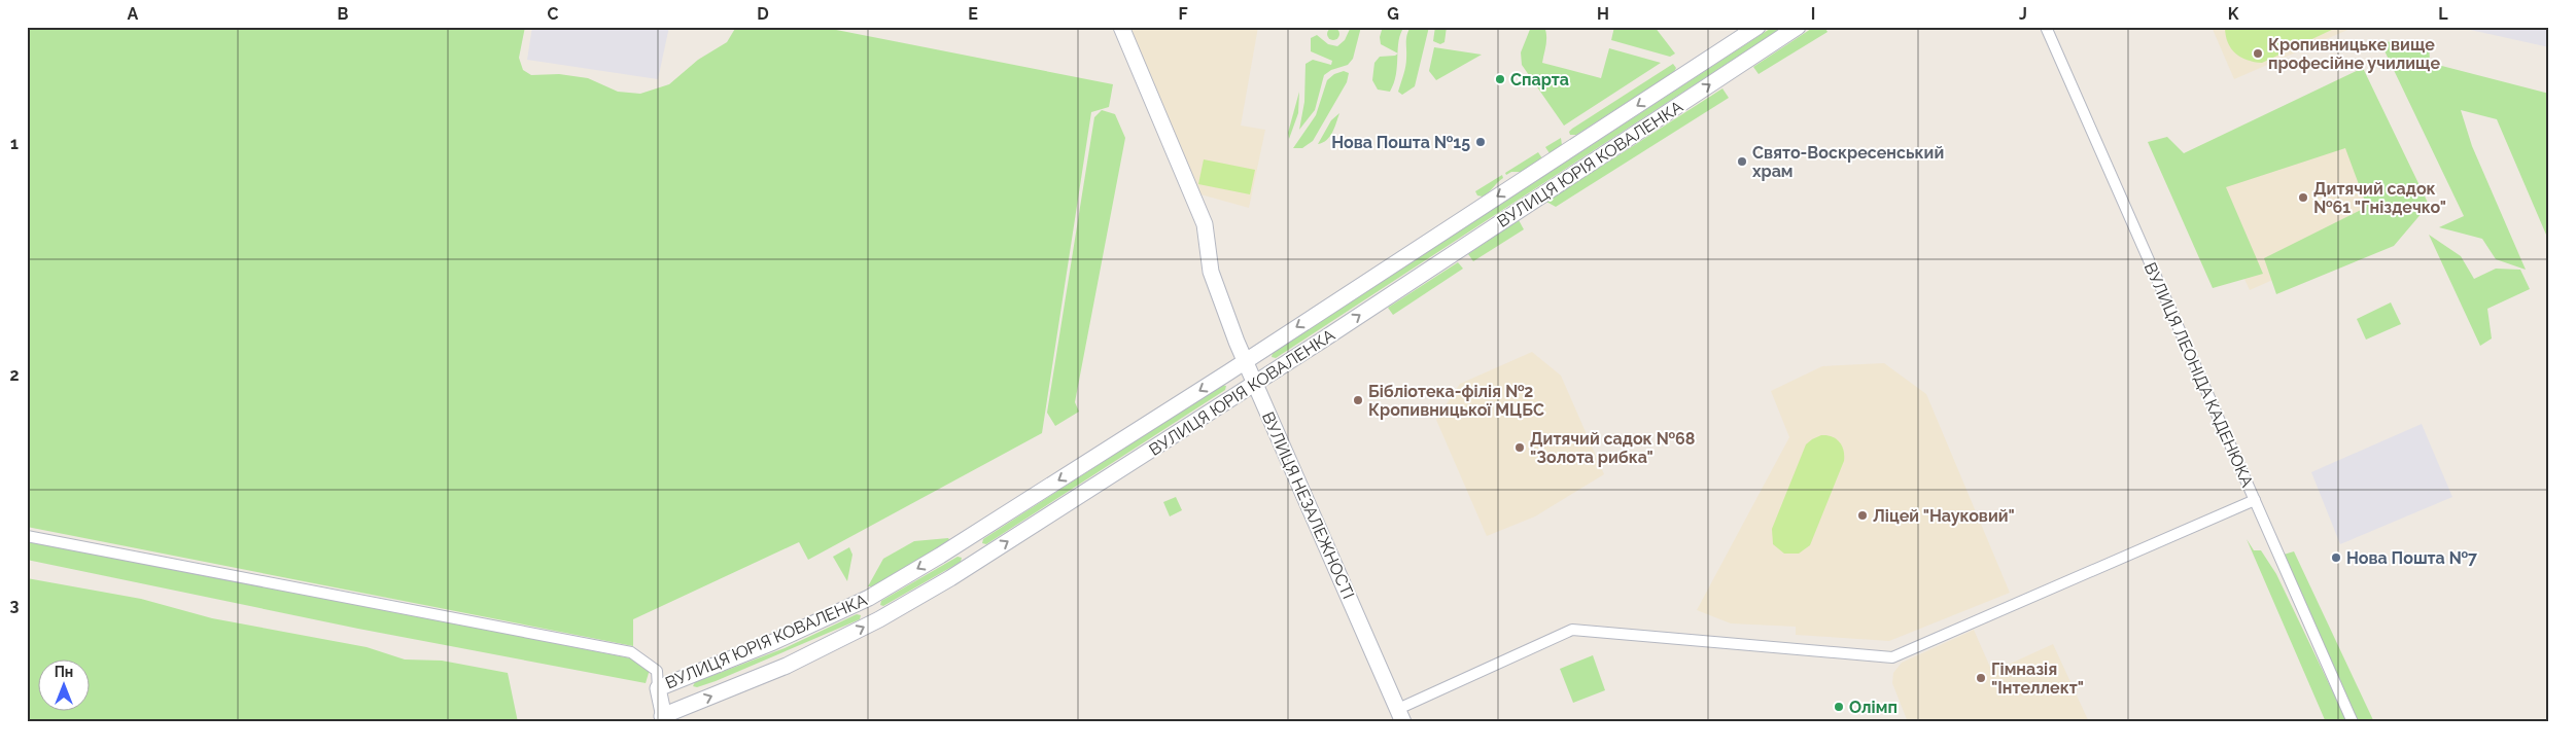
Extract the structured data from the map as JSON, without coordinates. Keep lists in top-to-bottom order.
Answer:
{
  "streets": {
    "street": ["ВУЛИЦЯ ЮРІЯ КОВАЛЕНКА", "ВУЛИЦЯ ЛЕОНІДА КАДЕНЮКА", "ВУЛИЦЯ НЕЗАЛЕЖНОСТІ"]
  },
  "crossings": [
    ["ВУЛИЦЯ ЮРІЯ КОВАЛЕНКА", "ВУЛИЦЯ НЕЗАЛЕЖНОСТІ"]
  ],
  "places": [
    "Кропивницьке вище професійне училище",
    "Спарта",
    "Нова Пошта №15",
    "Свято-Воскресенський храм",
    "Дитячий садок №61 \"Гніздечко\"",
    "Бібліотека-філія №2 Кропивницької МЦБС",
    "Дитячий садок №68 \"Золота рибка\"",
    "Ліцей \"Науковий\"",
    "Нова Пошта №7",
    "Гімназія \"Інтеллект\"",
    "Олімп"
  ],
  "north": "top",
  "grid": {
    "columns": [
      "A",
      "B",
      "C",
      "D",
      "E",
      "F",
      "G",
      "H",
      "I",
      "J",
      "K",
      "L"
    ],
    "rows": ["1", "2", "3"]
  }
}
